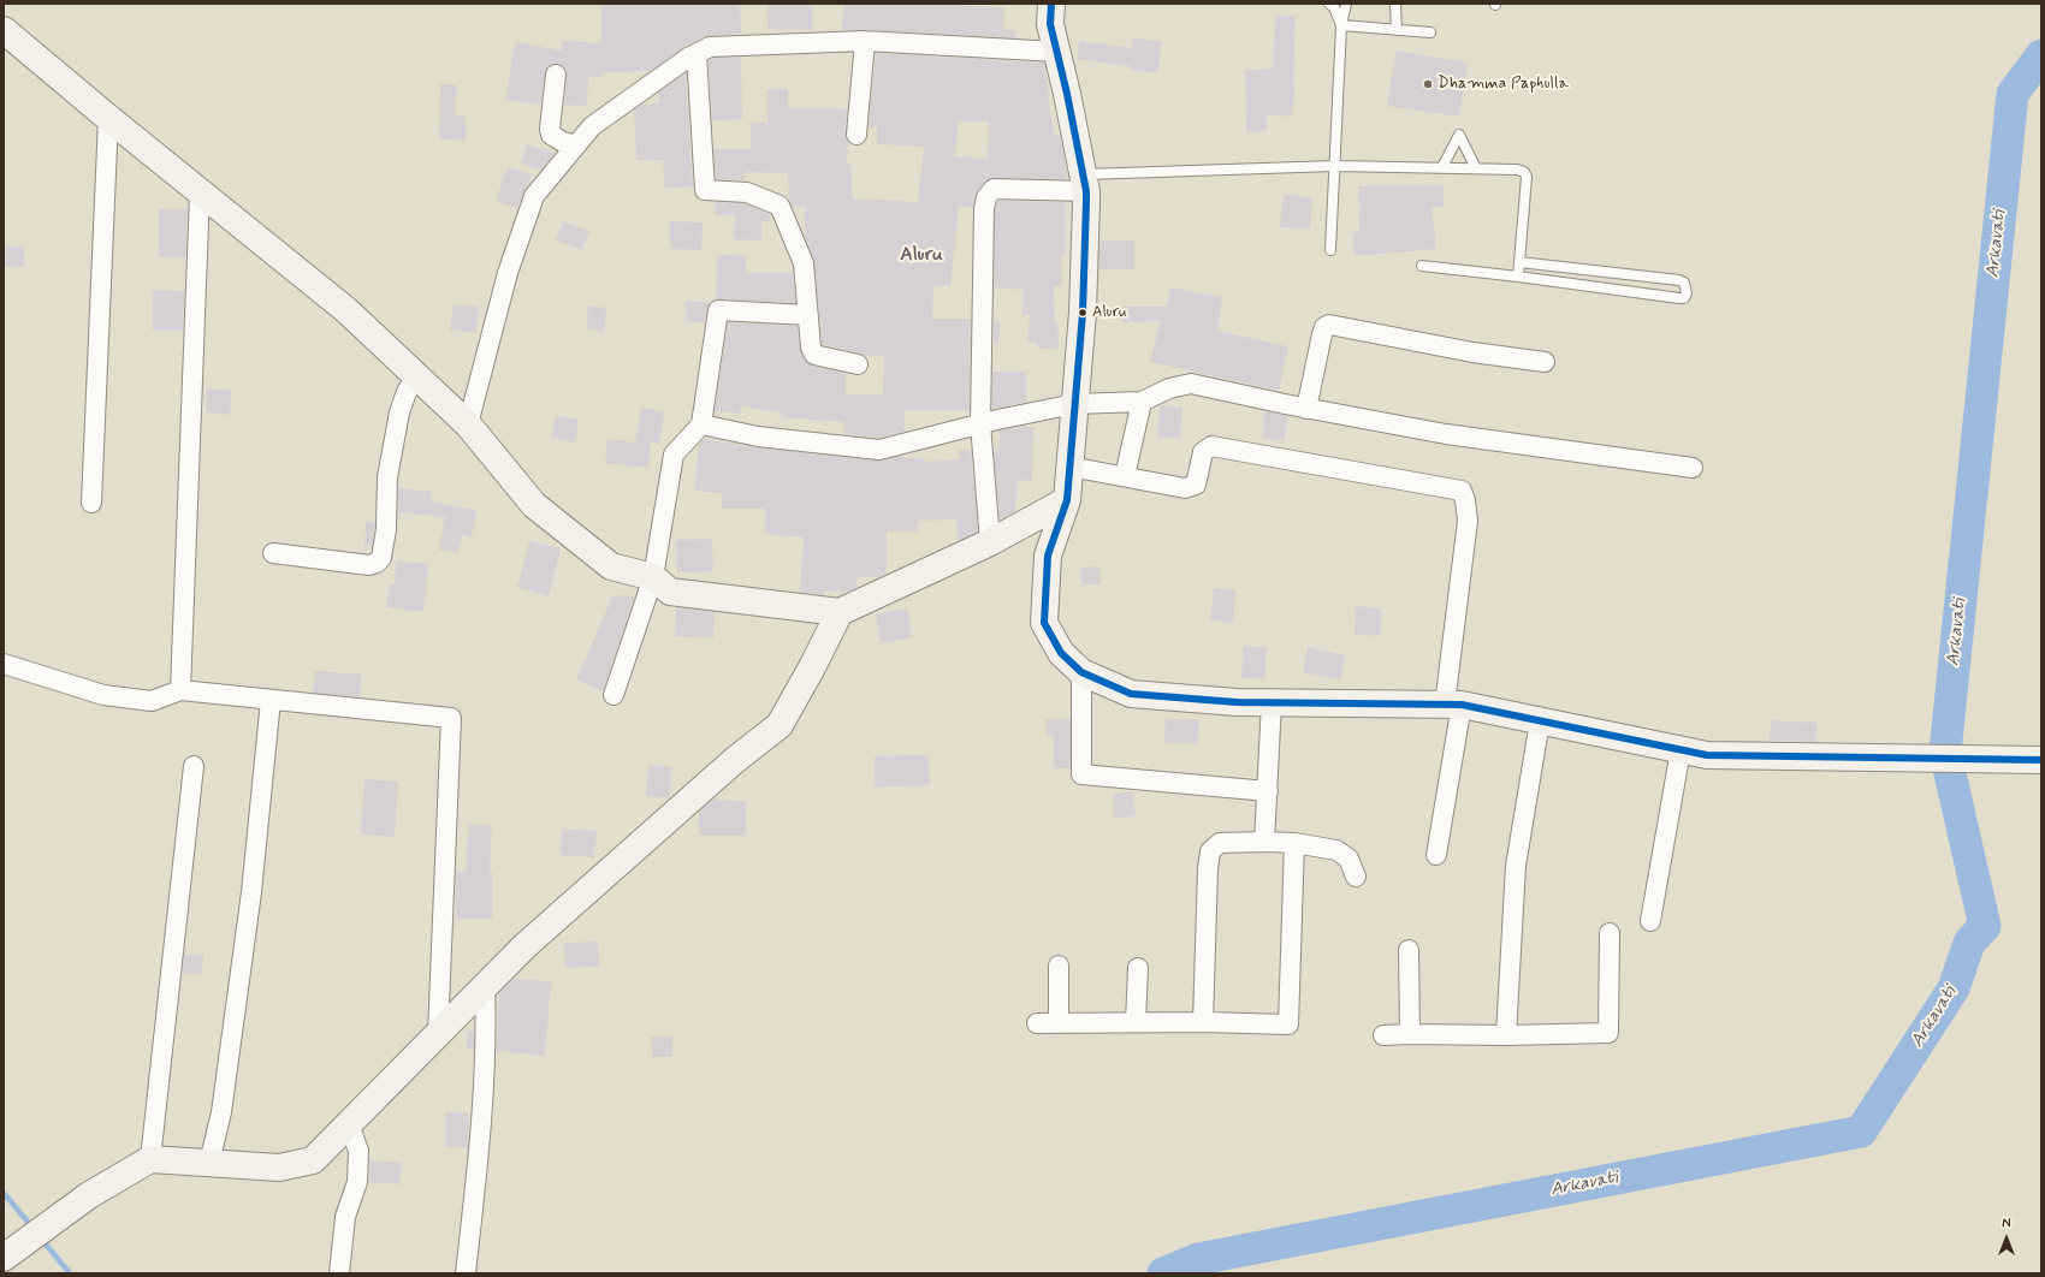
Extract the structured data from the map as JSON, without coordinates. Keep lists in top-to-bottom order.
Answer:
{
  "districts": ["Aluru"],
  "water": ["Arkavati"],
  "places": ["Dhamma Paphulla", "Aluru"],
  "north": "top"
}
